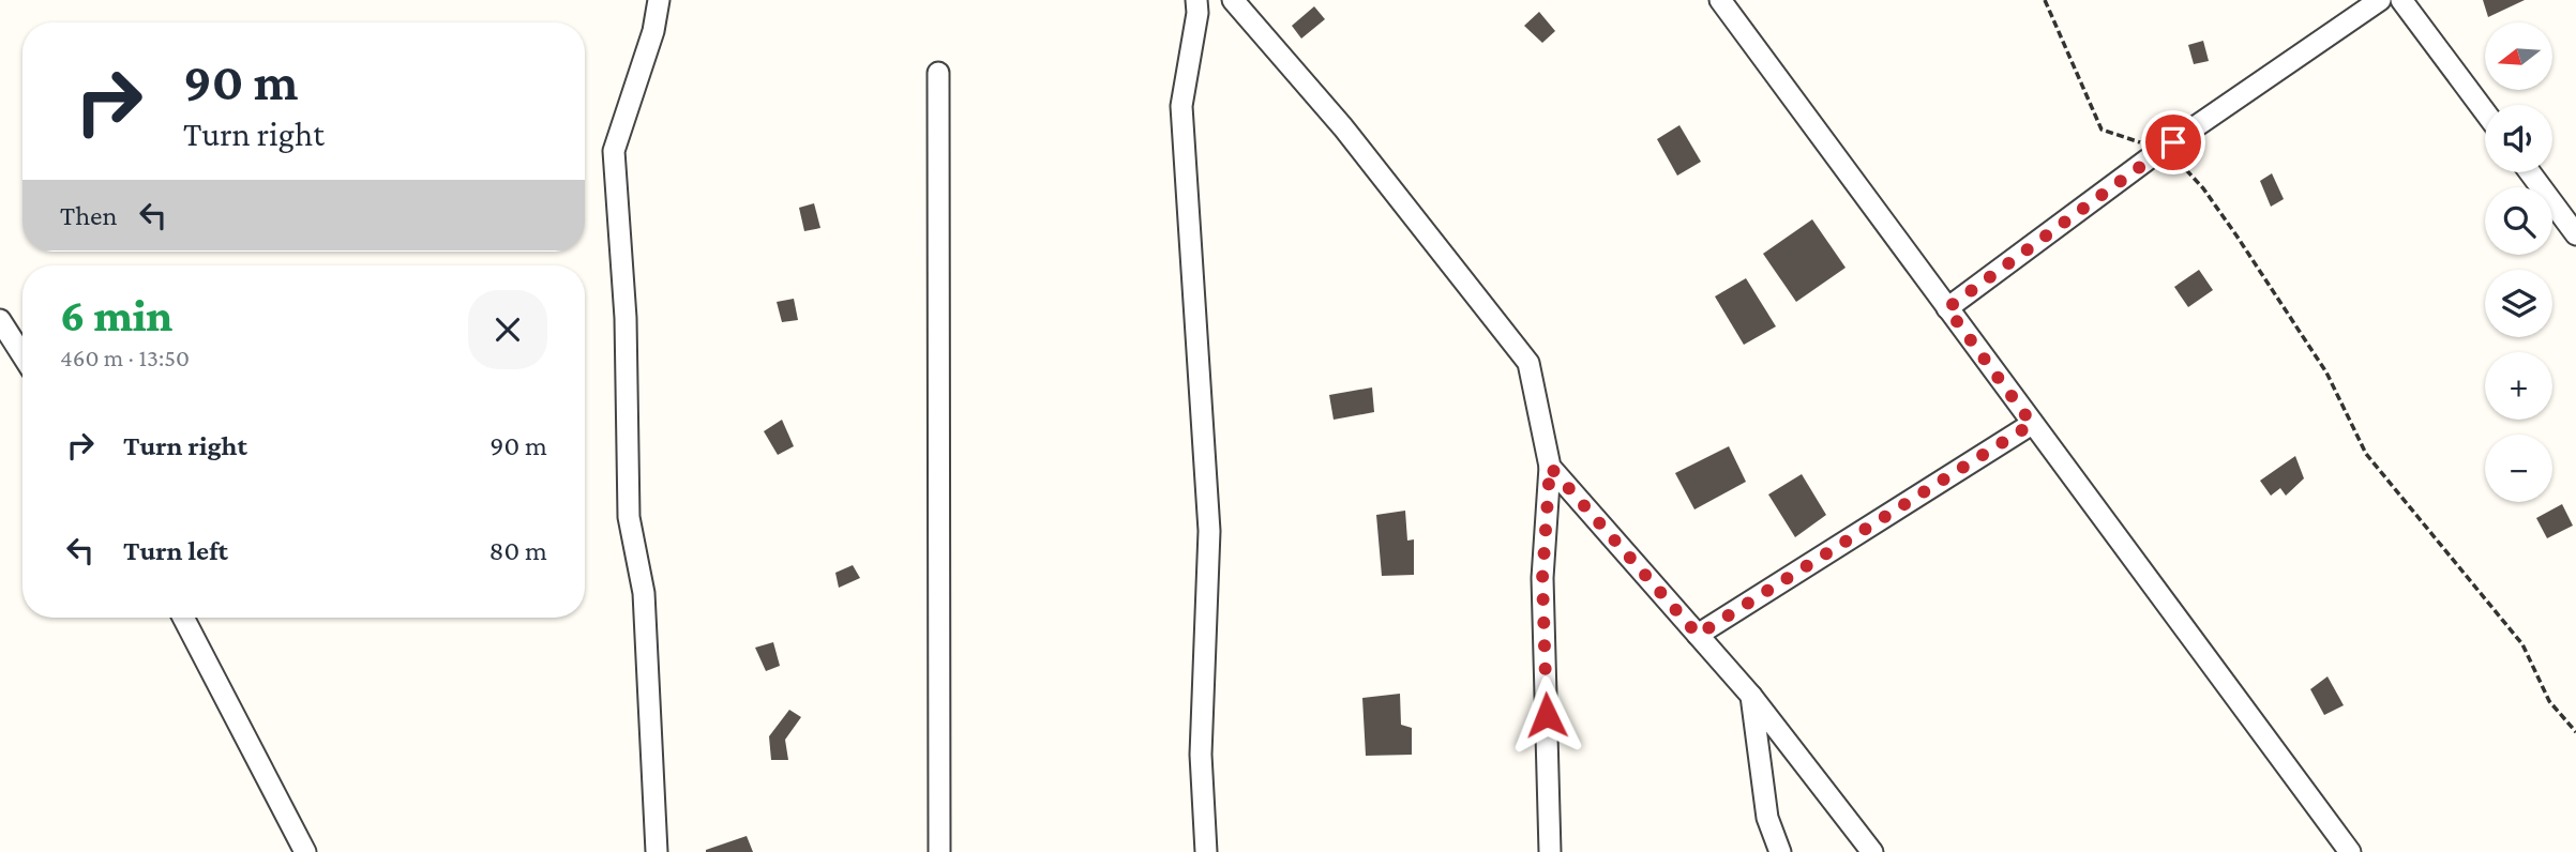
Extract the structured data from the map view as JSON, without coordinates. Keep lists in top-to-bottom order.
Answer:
{
  "north": "left",
  "page": {
    "map_buttons": ["+", "−"],
    "turn": ["90 m", "Turn right"],
    "then": "Then",
    "heading": ["6 min", "460 m · 13:50"],
    "list": [
      {
        "name": "Turn right",
        "value": "90 m"
      },
      {
        "name": "Turn left",
        "value": "80 m"
      }
    ]
  }
}
